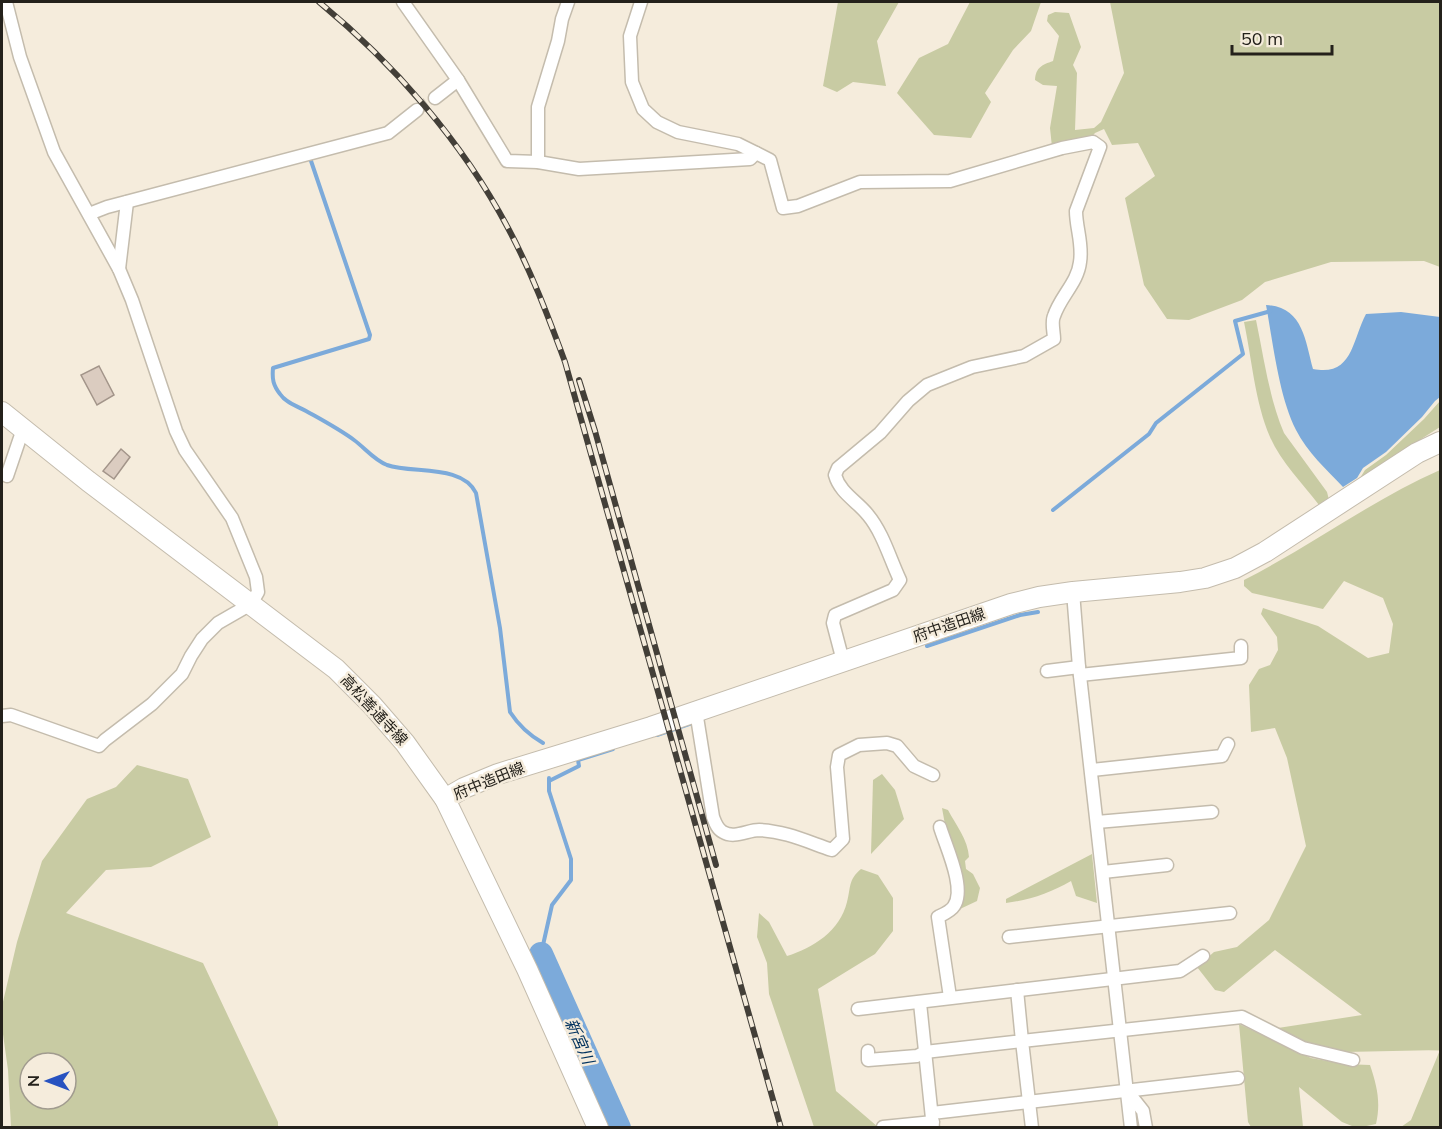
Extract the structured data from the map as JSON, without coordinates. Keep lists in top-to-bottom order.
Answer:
{
  "streets": {
    "main road": ["府中造田線", "高松善通寺線"]
  },
  "crossings": [
    ["府中造田線", "高松善通寺線"]
  ],
  "water": ["新宮川"],
  "scale_bar": "50 m",
  "north": "left"
}
